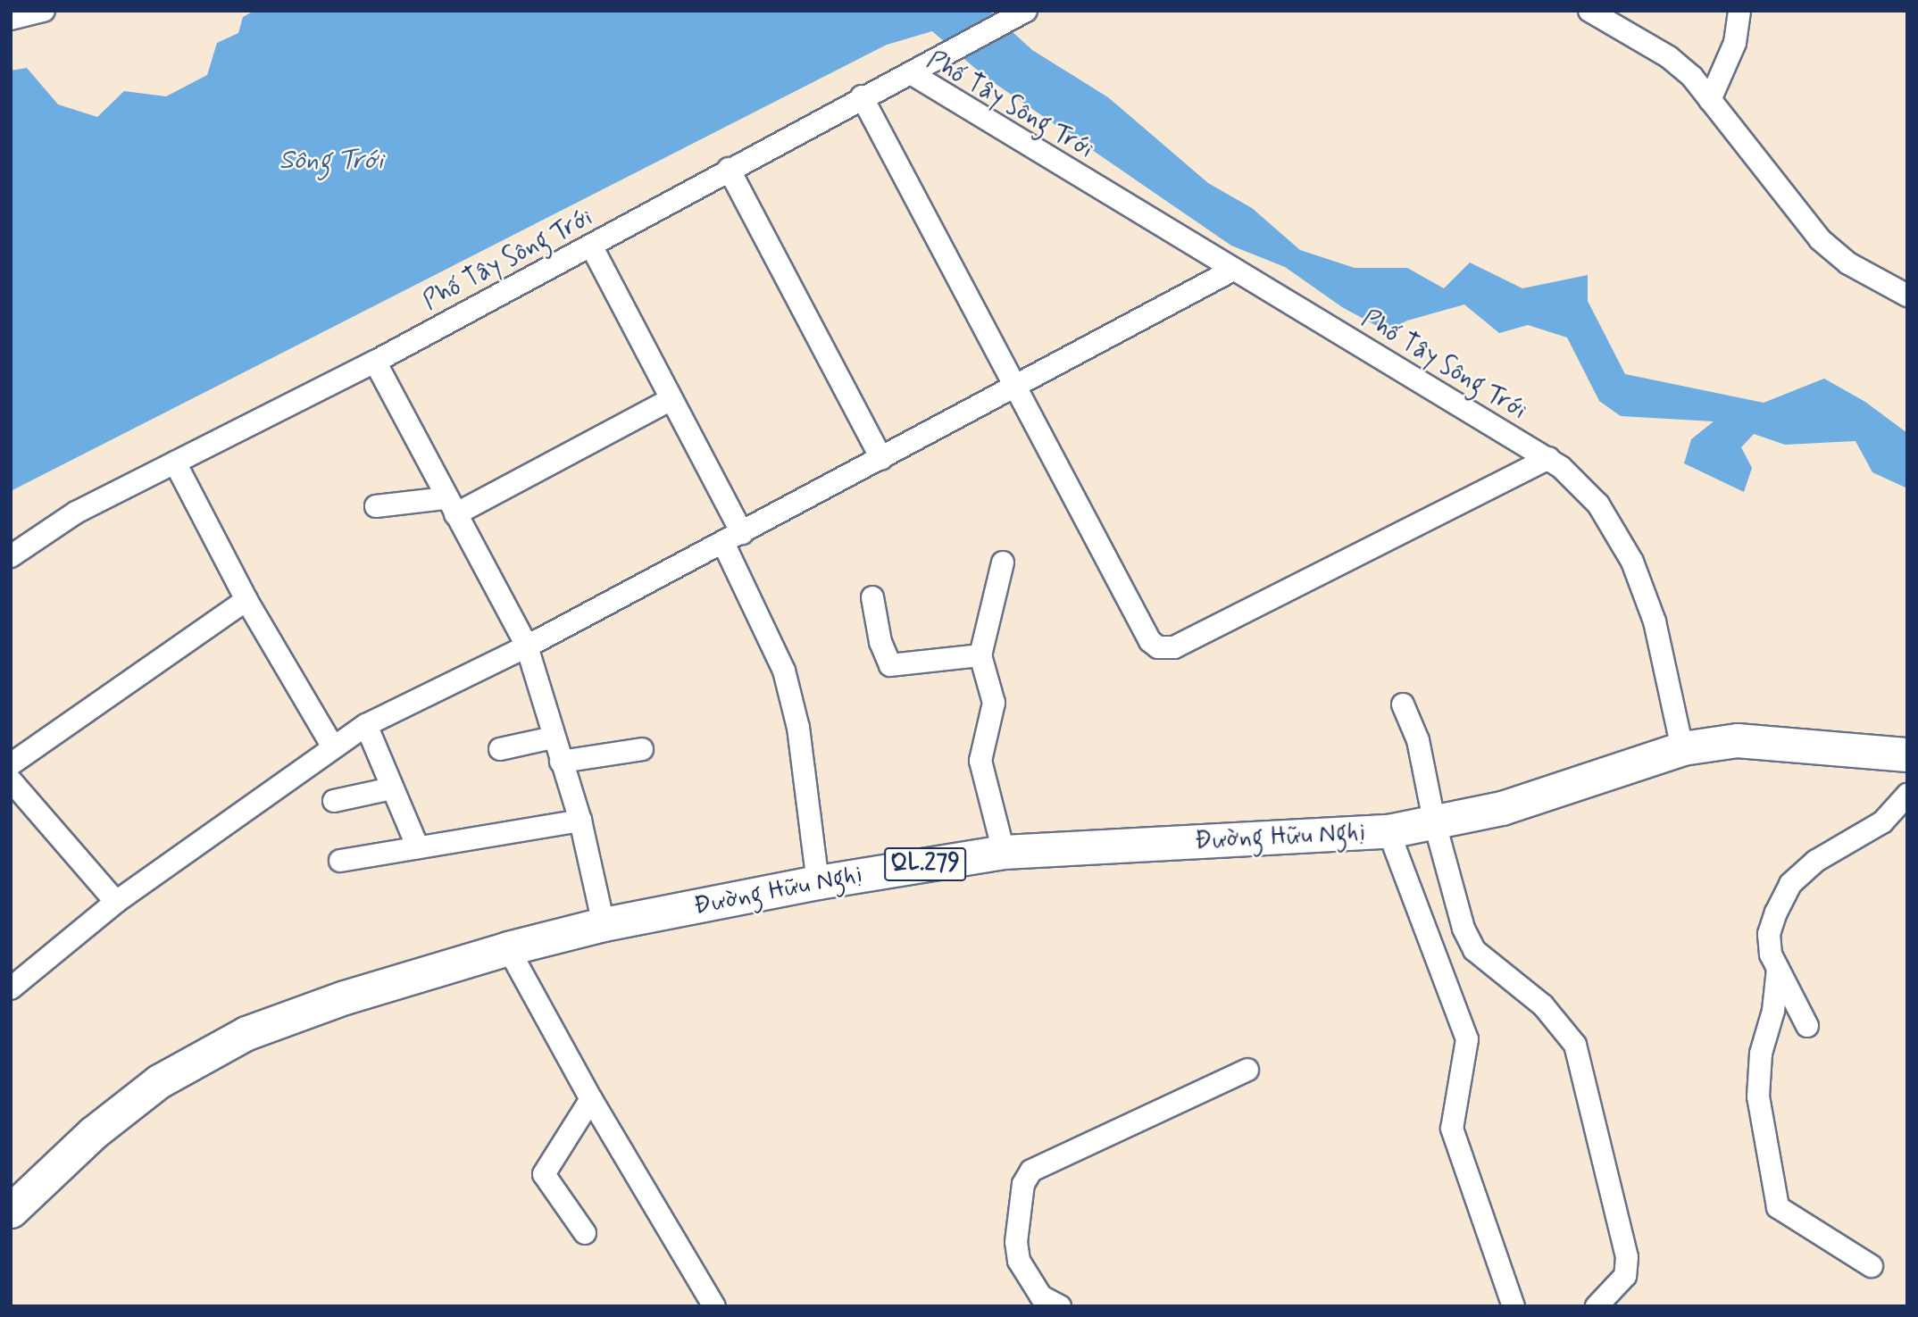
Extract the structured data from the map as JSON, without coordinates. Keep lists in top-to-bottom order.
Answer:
{
  "streets": {
    "highway": ["Đường Hữu Nghị", "QL.279"],
    "street": ["Phố Tây Sông Trới"]
  },
  "crossings": [
    ["Phố Tây Sông Trới", "Đường Hữu Nghị"]
  ],
  "water": ["Sông Trới"]
}
